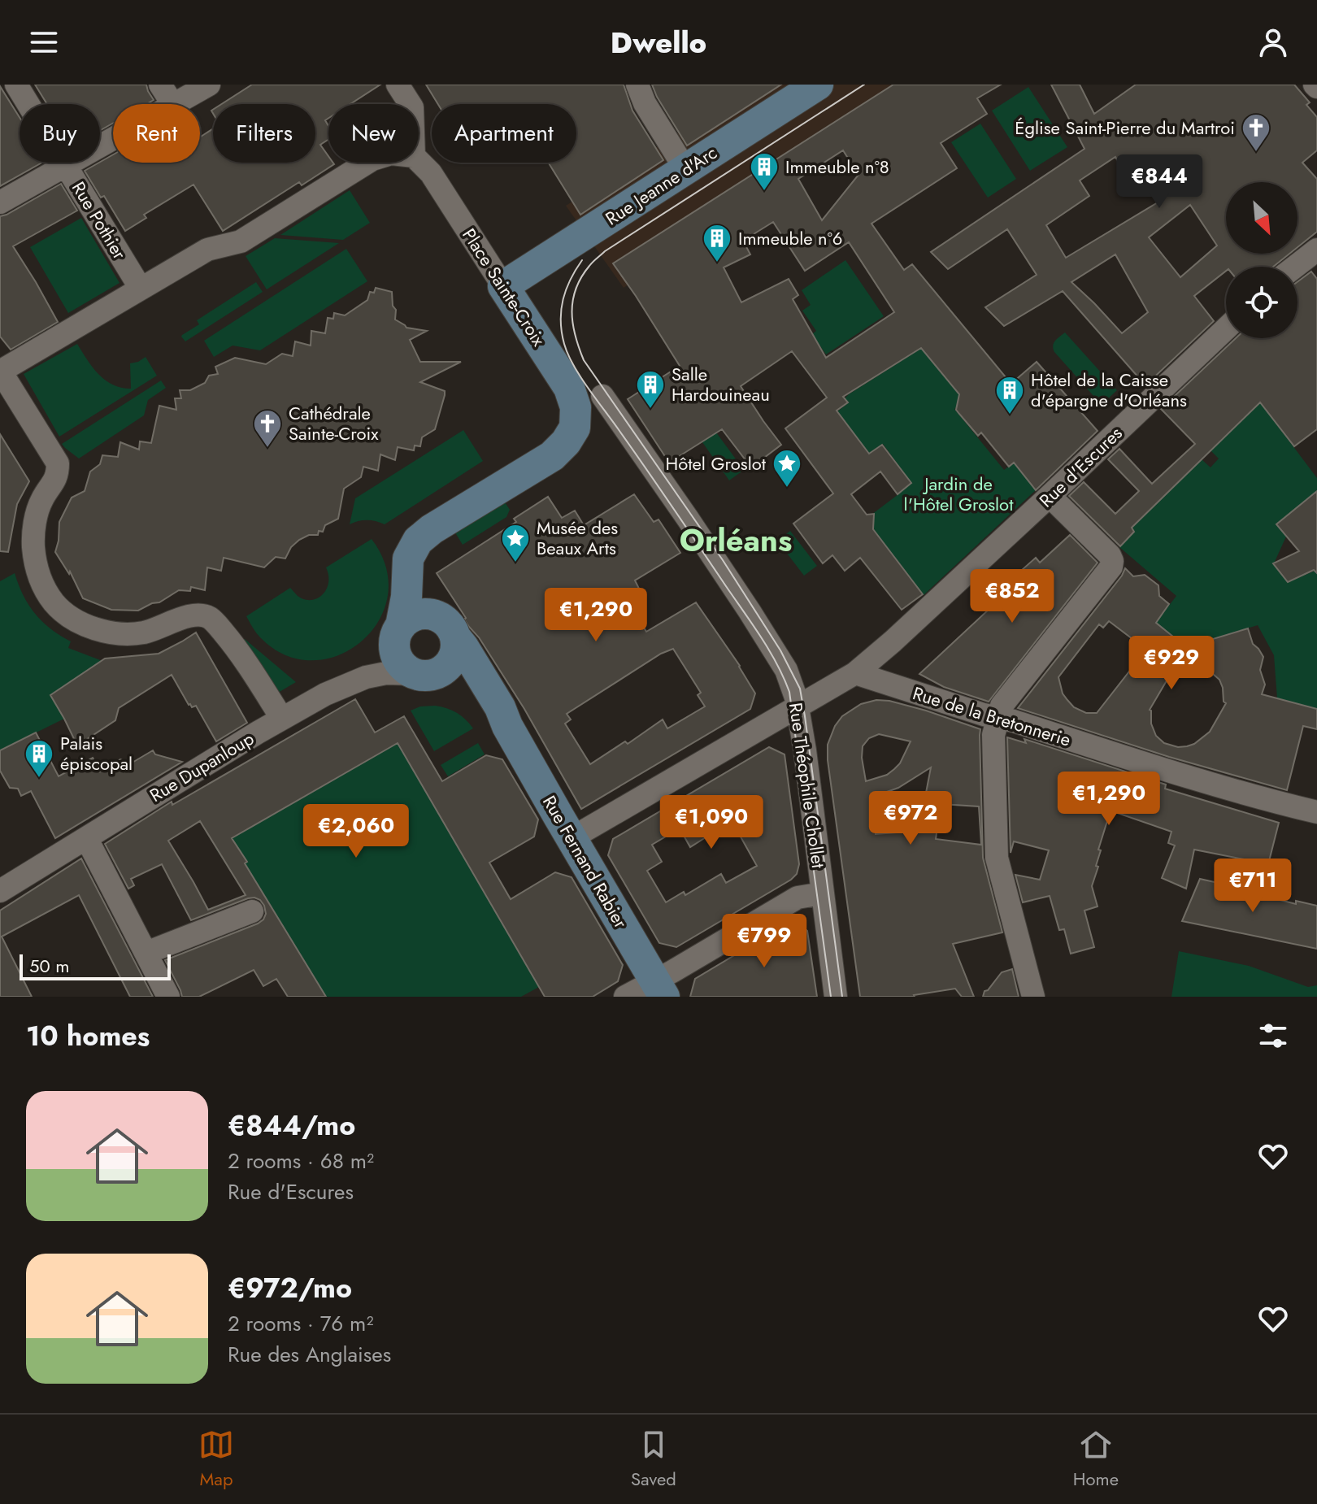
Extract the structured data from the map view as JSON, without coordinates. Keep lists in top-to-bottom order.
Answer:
{
  "streets": {
    "street": [
      "Rue Jeanne d'Arc",
      "Rue Pothier",
      "Place Sainte-Croix",
      "Rue d'Escures",
      "Rue de la Bretonnerie",
      "Rue Dupanloup",
      "Rue Théophile Chollet",
      "Rue Fernand Rabier"
    ]
  },
  "crossings": [
    ["Rue Jeanne d'Arc", "Place Sainte-Croix"],
    ["Place Sainte-Croix", "Rue Fernand Rabier"],
    ["Rue d'Escures", "Rue de la Bretonnerie"],
    ["Rue d'Escures", "Rue Théophile Chollet"],
    ["Rue d'Escures", "Rue Fernand Rabier"],
    ["Rue Dupanloup", "Rue Fernand Rabier"]
  ],
  "districts": ["Orléans"],
  "parks": ["Jardin de l'Hôtel Groslot"],
  "places": {
    "church": ["Église Saint-Pierre du Martroi", "Cathédrale Sainte-Croix"],
    "building": [
      "Immeuble n°8",
      "Immeuble n°6",
      "Salle Hardouineau",
      "Hôtel de la Caisse d'épargne d'Orléans",
      "Palais épiscopal"
    ],
    "place": ["Hôtel Groslot", "Musée des Beaux Arts"]
  },
  "scale_bar": "50 m",
  "north": "bottom right",
  "page": {
    "header": "Dwello",
    "chip": [
      "Buy",
      "Rent",
      "Filters",
      "New",
      "Apartment"
    ],
    "price": [
      "€844",
      "€852",
      "€1,290",
      "€929",
      "€1,290",
      "€972",
      "€1,090",
      "€2,060",
      "€711",
      "€799"
    ],
    "scale": "50 m",
    "heading": "10 homes",
    "list": [
      {
        "name": "€844/mo",
        "note": "2 rooms · 68 m² · Rue d'Escures"
      },
      {
        "name": "€972/mo",
        "note": "2 rooms · 76 m² · Rue des Anglaises"
      }
    ],
    "tabs": ["Map", "Saved", "Home"]
  }
}
